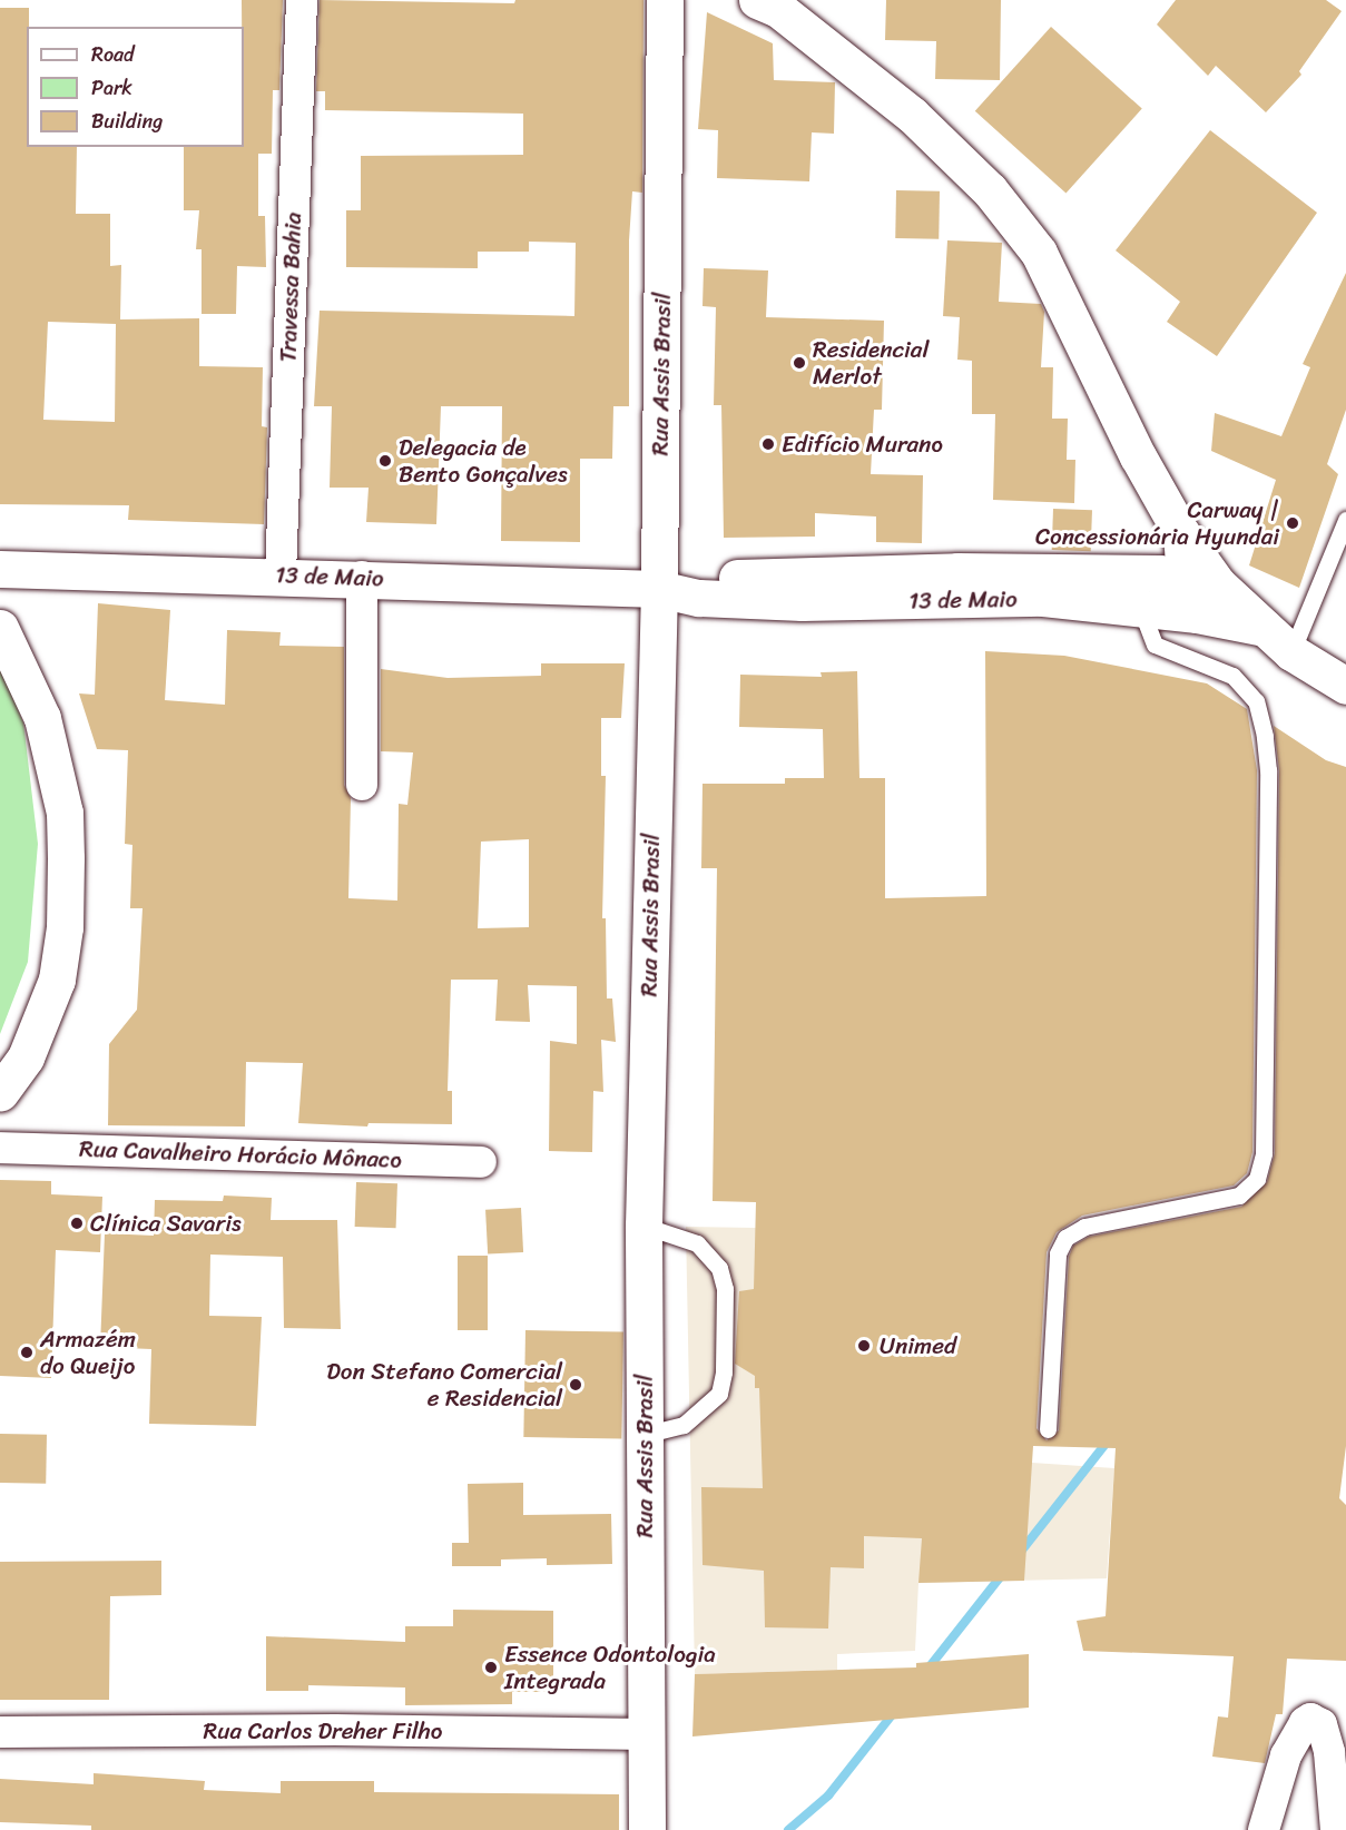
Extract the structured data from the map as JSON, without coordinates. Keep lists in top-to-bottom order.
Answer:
{
  "streets": {
    "main road": ["Rua Assis Brasil", "13 de Maio"],
    "street": ["Travessa Bahia", "Rua Cavalheiro Horácio Mônaco", "Rua Carlos Dreher Filho"]
  },
  "crossings": [
    ["Travessa Bahia", "13 de Maio"],
    ["Rua Assis Brasil", "13 de Maio"],
    ["Rua Assis Brasil", "Rua Carlos Dreher Filho"]
  ],
  "places": [
    "Residencial Merlot",
    "Edifício Murano",
    "Delegacia de Bento Gonçalves",
    "Carway | Concessionária Hyundai",
    "Clínica Savaris",
    "Unimed",
    "Armazém do Queijo",
    "Don Stefano Comercial e Residencial",
    "Essence Odontologia Integrada"
  ],
  "legend": ["Road", "Park", "Building"]
}
